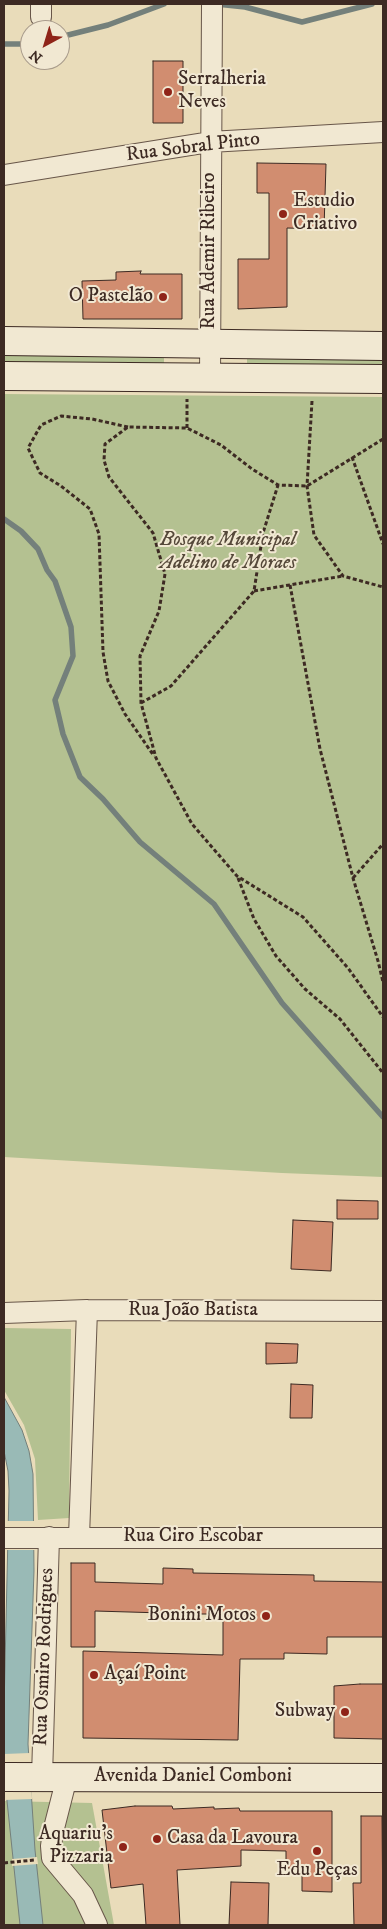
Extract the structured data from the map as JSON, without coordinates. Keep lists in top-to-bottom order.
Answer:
{
  "streets": {
    "street": [
      "Rua Sobral Pinto",
      "Rua Ademir Ribeiro",
      "Rua João Batista",
      "Rua Ciro Escobar",
      "Rua Osmiro Rodrigues",
      "Avenida Daniel Comboni"
    ]
  },
  "crossings": [
    ["Rua Sobral Pinto", "Rua Ademir Ribeiro"],
    ["Rua Ciro Escobar", "Rua Osmiro Rodrigues"],
    ["Rua Osmiro Rodrigues", "Avenida Daniel Comboni"]
  ],
  "parks": ["Bosque Municipal Adelino de Moraes"],
  "places": [
    "Serralheria Neves",
    "Estudio Criativo",
    "O Pastelão",
    "Bonini Motos",
    "Açaí Point",
    "Subway",
    "Casa da Lavoura",
    "Aquariu's Pizzaria",
    "Edu Peças"
  ],
  "north": "bottom left"
}
